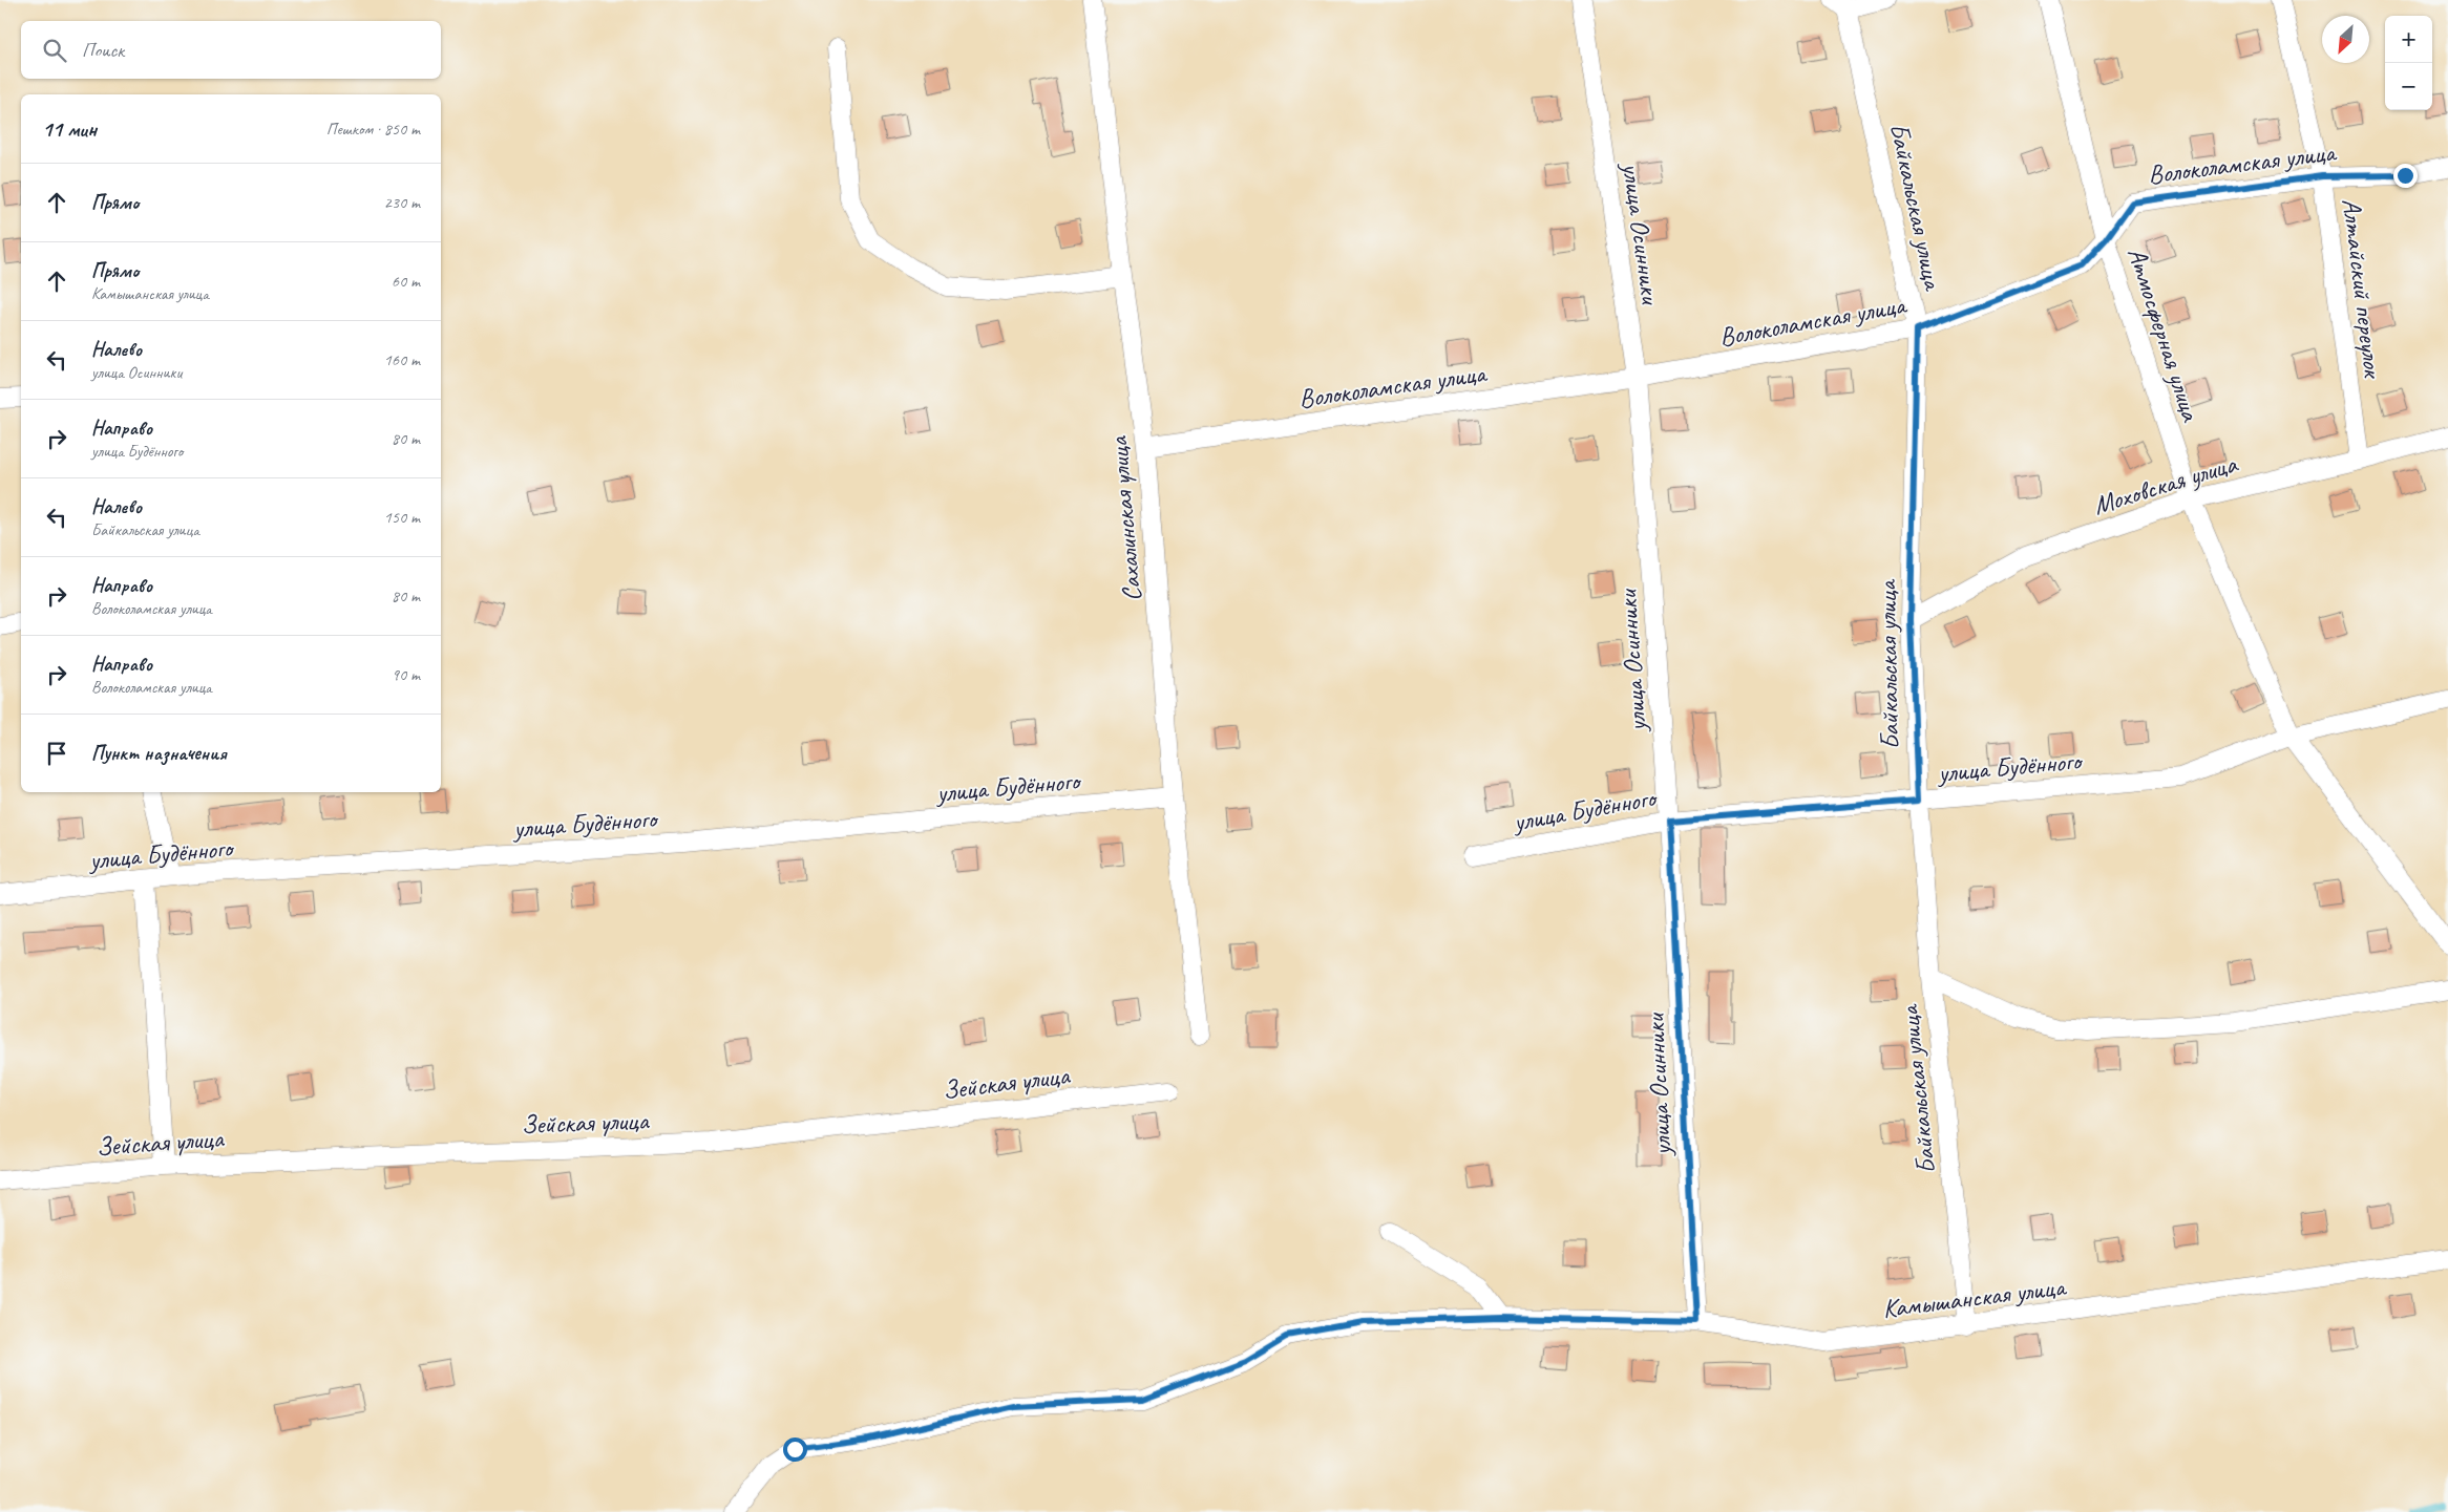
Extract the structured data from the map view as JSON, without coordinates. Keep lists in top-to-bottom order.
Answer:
{
  "streets": {
    "street": [
      "Волоколамская улица",
      "Байкальская улица",
      "улица Осинники",
      "Алтайский переулок",
      "Атмосферная улица",
      "Моховская улица",
      "Сахалинская улица",
      "улица Будённого",
      "Зейская улица",
      "Камышанская улица"
    ]
  },
  "crossings": [
    ["Волоколамская улица", "Байкальская улица"],
    ["Волоколамская улица", "улица Осинники"],
    ["Волоколамская улица", "Алтайский переулок"],
    ["Волоколамская улица", "Атмосферная улица"],
    ["Волоколамская улица", "Сахалинская улица"],
    ["Байкальская улица", "Моховская улица"],
    ["Байкальская улица", "улица Будённого"],
    ["Байкальская улица", "Камышанская улица"],
    ["улица Осинники", "улица Будённого"],
    ["улица Осинники", "Камышанская улица"],
    ["Алтайский переулок", "Моховская улица"],
    ["Атмосферная улица", "Моховская улица"],
    ["Атмосферная улица", "улица Будённого"],
    ["Сахалинская улица", "улица Будённого"]
  ],
  "north": "bottom left",
  "page": {
    "map_buttons": ["+", "−"],
    "search": "Поиск",
    "heading": ["11 мин", "Пешком · 850 m"],
    "list": [
      ["Прямо", "230 m"],
      ["Прямо", "Камышанская улица", "60 m"],
      ["Налево", "улица Осинники", "160 m"],
      ["Направо", "улица Будённого", "80 m"],
      ["Налево", "Байкальская улица", "150 m"],
      ["Направо", "Волоколамская улица", "80 m"],
      ["Направо", "Волоколамская улица", "90 m"],
      "Пункт назначения"
    ]
  }
}
